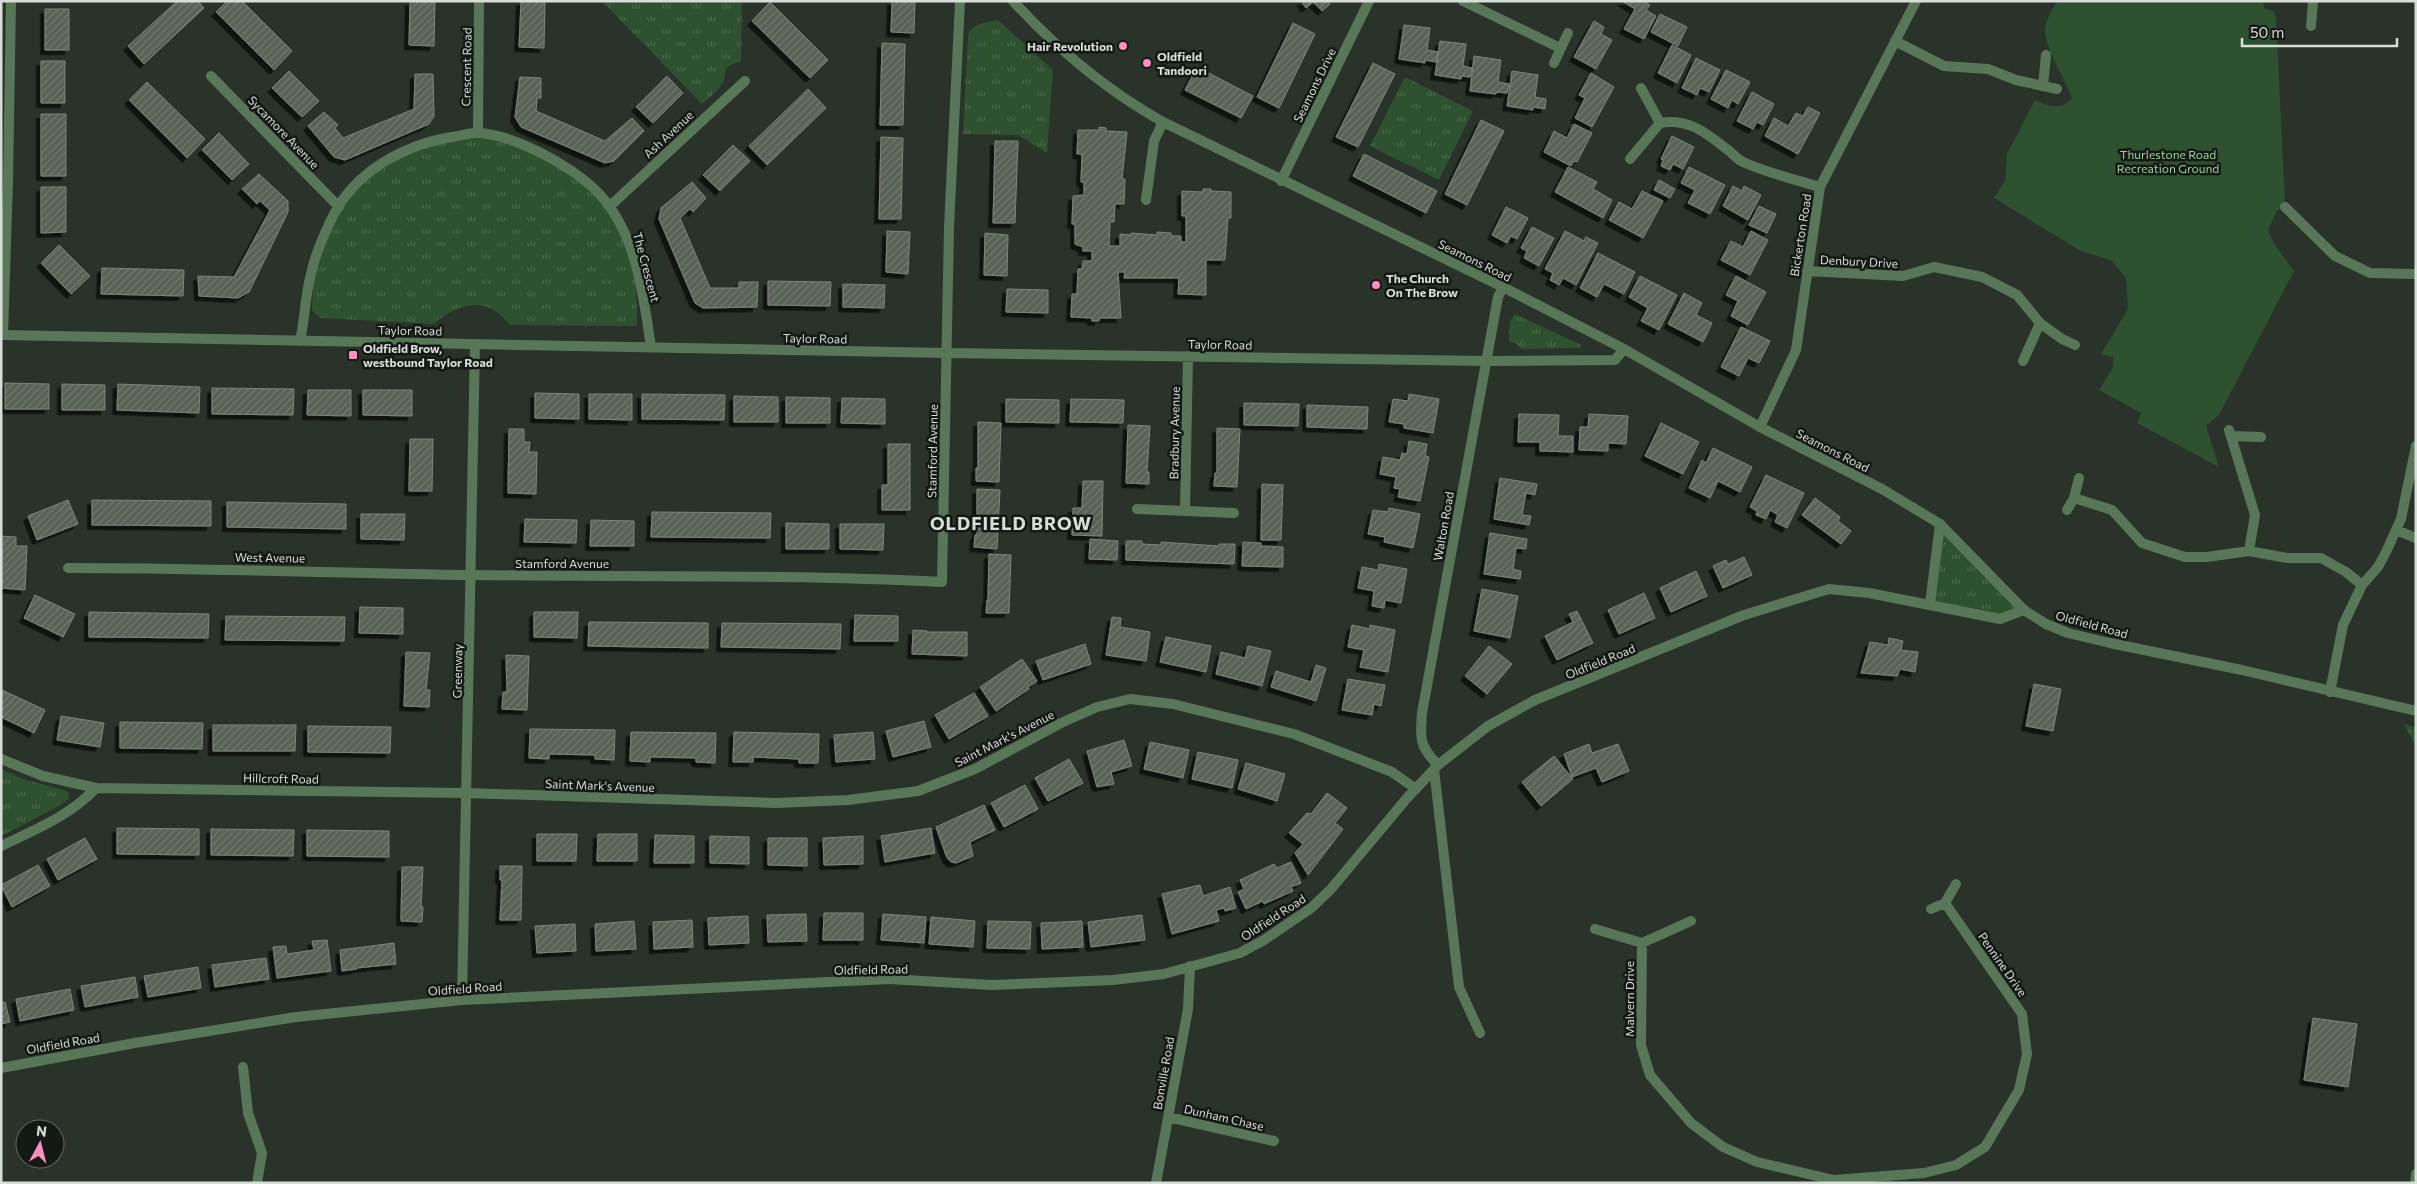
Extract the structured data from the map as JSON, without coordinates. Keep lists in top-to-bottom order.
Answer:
{
  "streets": {
    "street": [
      "Crescent Road",
      "Seamons Drive",
      "Sycamore Avenue",
      "Ash Avenue",
      "Bickerton Road",
      "Seamons Road",
      "Denbury Drive",
      "The Crescent",
      "Taylor Road",
      "Bradbury Avenue",
      "Stamford Avenue",
      "Walton Road",
      "West Avenue",
      "Oldfield Road",
      "Greenway",
      "Saint Mark's Avenue",
      "Hillcroft Road",
      "Pennine Drive",
      "Malvern Drive",
      "Bonville Road",
      "Dunham Chase"
    ]
  },
  "crossings": [
    ["Crescent Road", "The Crescent"],
    ["Seamons Drive", "Seamons Road"],
    ["Sycamore Avenue", "The Crescent"],
    ["Ash Avenue", "The Crescent"],
    ["Bickerton Road", "Seamons Road"],
    ["Bickerton Road", "Denbury Drive"],
    ["Seamons Road", "Taylor Road"],
    ["Seamons Road", "Walton Road"],
    ["Seamons Road", "Oldfield Road"],
    ["The Crescent", "Taylor Road"],
    ["Taylor Road", "Bradbury Avenue"],
    ["Taylor Road", "Stamford Avenue"],
    ["Taylor Road", "Walton Road"],
    ["Taylor Road", "Greenway"],
    ["Stamford Avenue", "West Avenue"],
    ["Stamford Avenue", "Greenway"],
    ["Walton Road", "Oldfield Road"],
    ["West Avenue", "Greenway"],
    ["Oldfield Road", "Greenway"],
    ["Oldfield Road", "Saint Mark's Avenue"],
    ["Oldfield Road", "Bonville Road"],
    ["Greenway", "Saint Mark's Avenue"],
    ["Greenway", "Hillcroft Road"],
    ["Saint Mark's Avenue", "Hillcroft Road"],
    ["Pennine Drive", "Malvern Drive"],
    ["Bonville Road", "Dunham Chase"]
  ],
  "districts": ["OLDFIELD BROW"],
  "parks": ["Thurlestone Road Recreation Ground"],
  "places": {
    "other": ["Hair Revolution", "Oldfield Tandoori", "The Church On The Brow"],
    "transit": ["Oldfield Brow, westbound Taylor Road"]
  },
  "scale_bar": "50 m",
  "north": "top"
}
